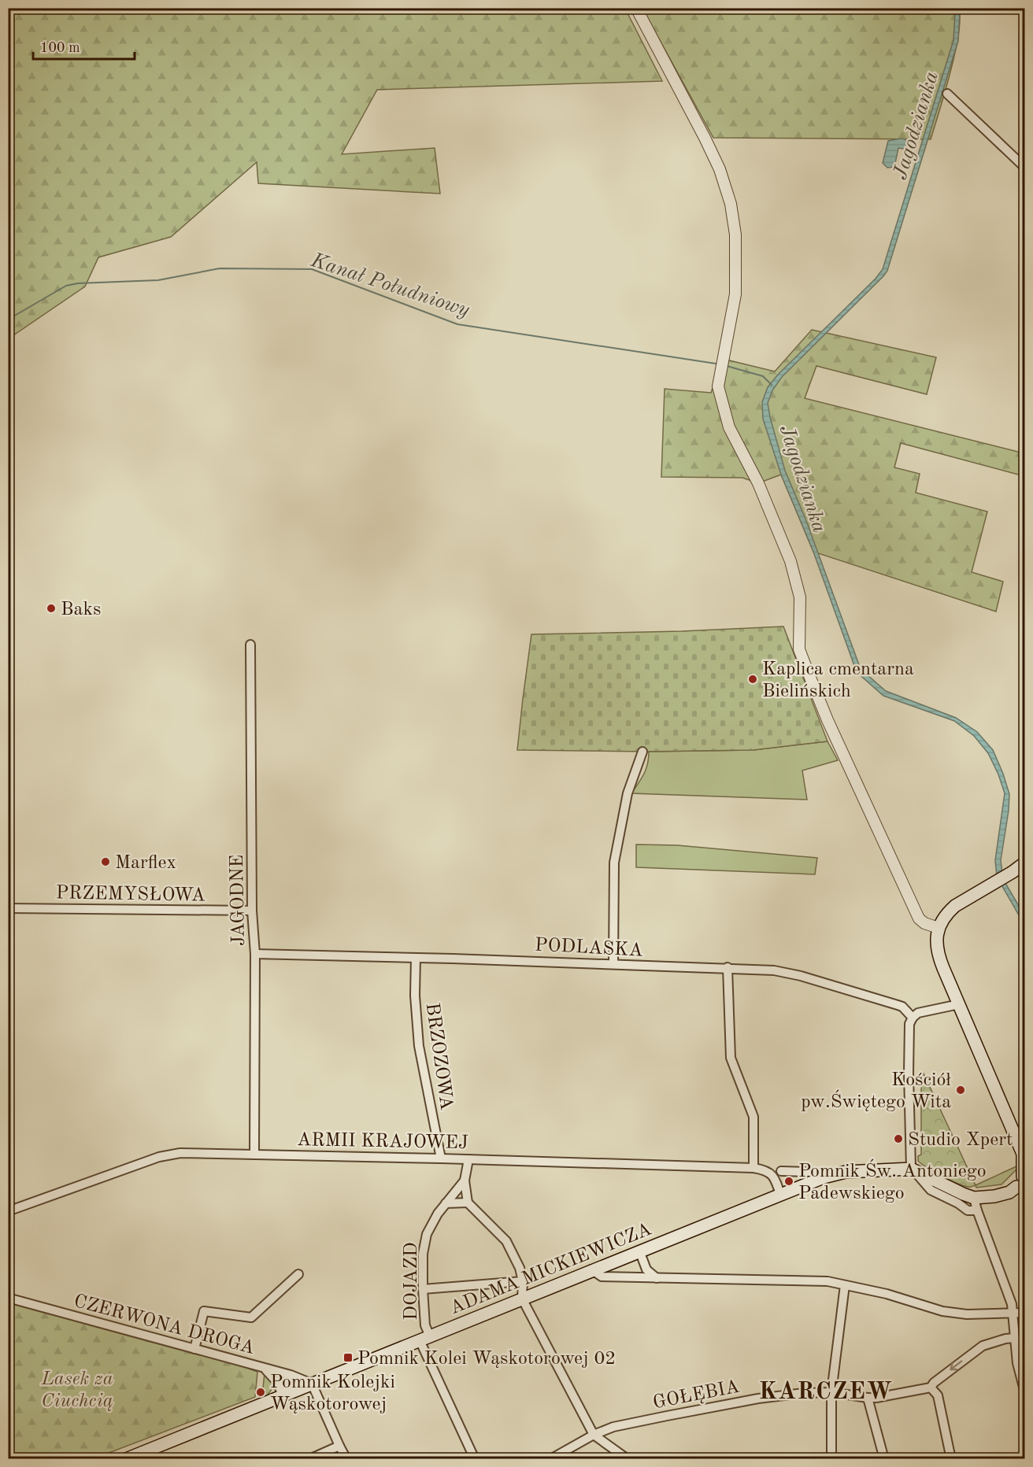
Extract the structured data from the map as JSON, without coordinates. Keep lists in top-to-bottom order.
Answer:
{
  "streets": {
    "main road": ["ADAMA MICKIEWICZA"],
    "street": [
      "PRZEMYSŁOWA",
      "JAGODNE",
      "PODLASKA",
      "BRZOZOWA",
      "ARMII KRAJOWEJ",
      "DOJAZD",
      "CZERWONA DROGA",
      "GOŁĘBIA"
    ]
  },
  "crossings": [
    ["PRZEMYSŁOWA", "JAGODNE"],
    ["JAGODNE", "PODLASKA"],
    ["JAGODNE", "ARMII KRAJOWEJ"],
    ["PODLASKA", "BRZOZOWA"],
    ["BRZOZOWA", "ARMII KRAJOWEJ"],
    ["ARMII KRAJOWEJ", "ADAMA MICKIEWICZA"],
    ["ARMII KRAJOWEJ", "DOJAZD"],
    ["ADAMA MICKIEWICZA", "DOJAZD"],
    ["ADAMA MICKIEWICZA", "CZERWONA DROGA"]
  ],
  "districts": ["KARCZEW"],
  "water": ["Jagodzianka", "Kanał Południowy"],
  "parks": ["Lasek za Ciuchcią"],
  "places": {
    "other": [
      "Baks",
      "Kaplica cmentarna Bielińskich",
      "Marflex",
      "Kościół pw.Świętego Wita",
      "Studio Xpert",
      "Pomnik Św. Antoniego Padewskiego",
      "Pomnik Kolejki Wąskotorowej"
    ],
    "transit": ["Pomnik Kolei Wąskotorowej 02"]
  },
  "scale_bar": "100 m"
}
